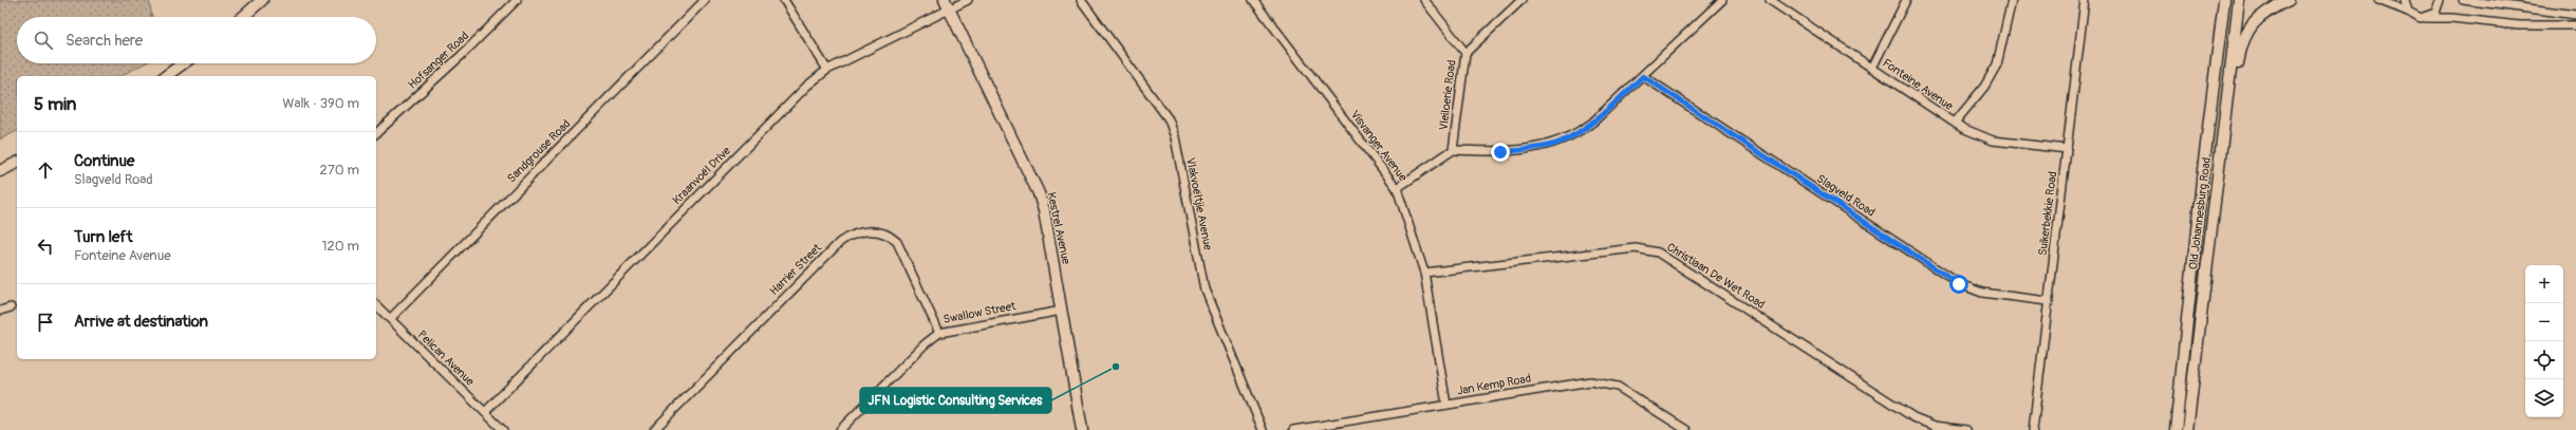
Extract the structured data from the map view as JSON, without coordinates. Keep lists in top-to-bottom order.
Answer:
{
  "streets": {
    "main road": ["Old Johannesburg Road", "Kestrel Avenue"],
    "street": [
      "Hofsanger Road",
      "Fonteine Avenue",
      "Vleiloerie Road",
      "Visvanger Avenue",
      "Sandgrouse Road",
      "Kraanvoël Drive",
      "Slagveld Road",
      "Vlakvoëltjie Avenue",
      "Suikerbekkie Road",
      "Harrier Street",
      "Christiaan De Wet Road",
      "Swallow Street",
      "Pelican Avenue",
      "Jan Kemp Road"
    ]
  },
  "crossings": [
    ["Fonteine Avenue", "Suikerbekkie Road"],
    ["Visvanger Avenue", "Christiaan De Wet Road"],
    ["Visvanger Avenue", "Jan Kemp Road"],
    ["Sandgrouse Road", "Pelican Avenue"],
    ["Kraanvoël Drive", "Kestrel Avenue"],
    ["Kraanvoël Drive", "Pelican Avenue"],
    ["Slagveld Road", "Suikerbekkie Road"],
    ["Kestrel Avenue", "Swallow Street"],
    ["Harrier Street", "Swallow Street"]
  ],
  "places": ["JFN Logistic Consulting Services"],
  "page": {
    "search": "Search here",
    "heading": ["5 min", "Walk · 390 m"],
    "list": [
      ["Continue", "Slagveld Road", "270 m"],
      ["Turn left", "Fonteine Avenue", "120 m"],
      "Arrive at destination"
    ],
    "map_buttons": ["+", "−"]
  }
}
